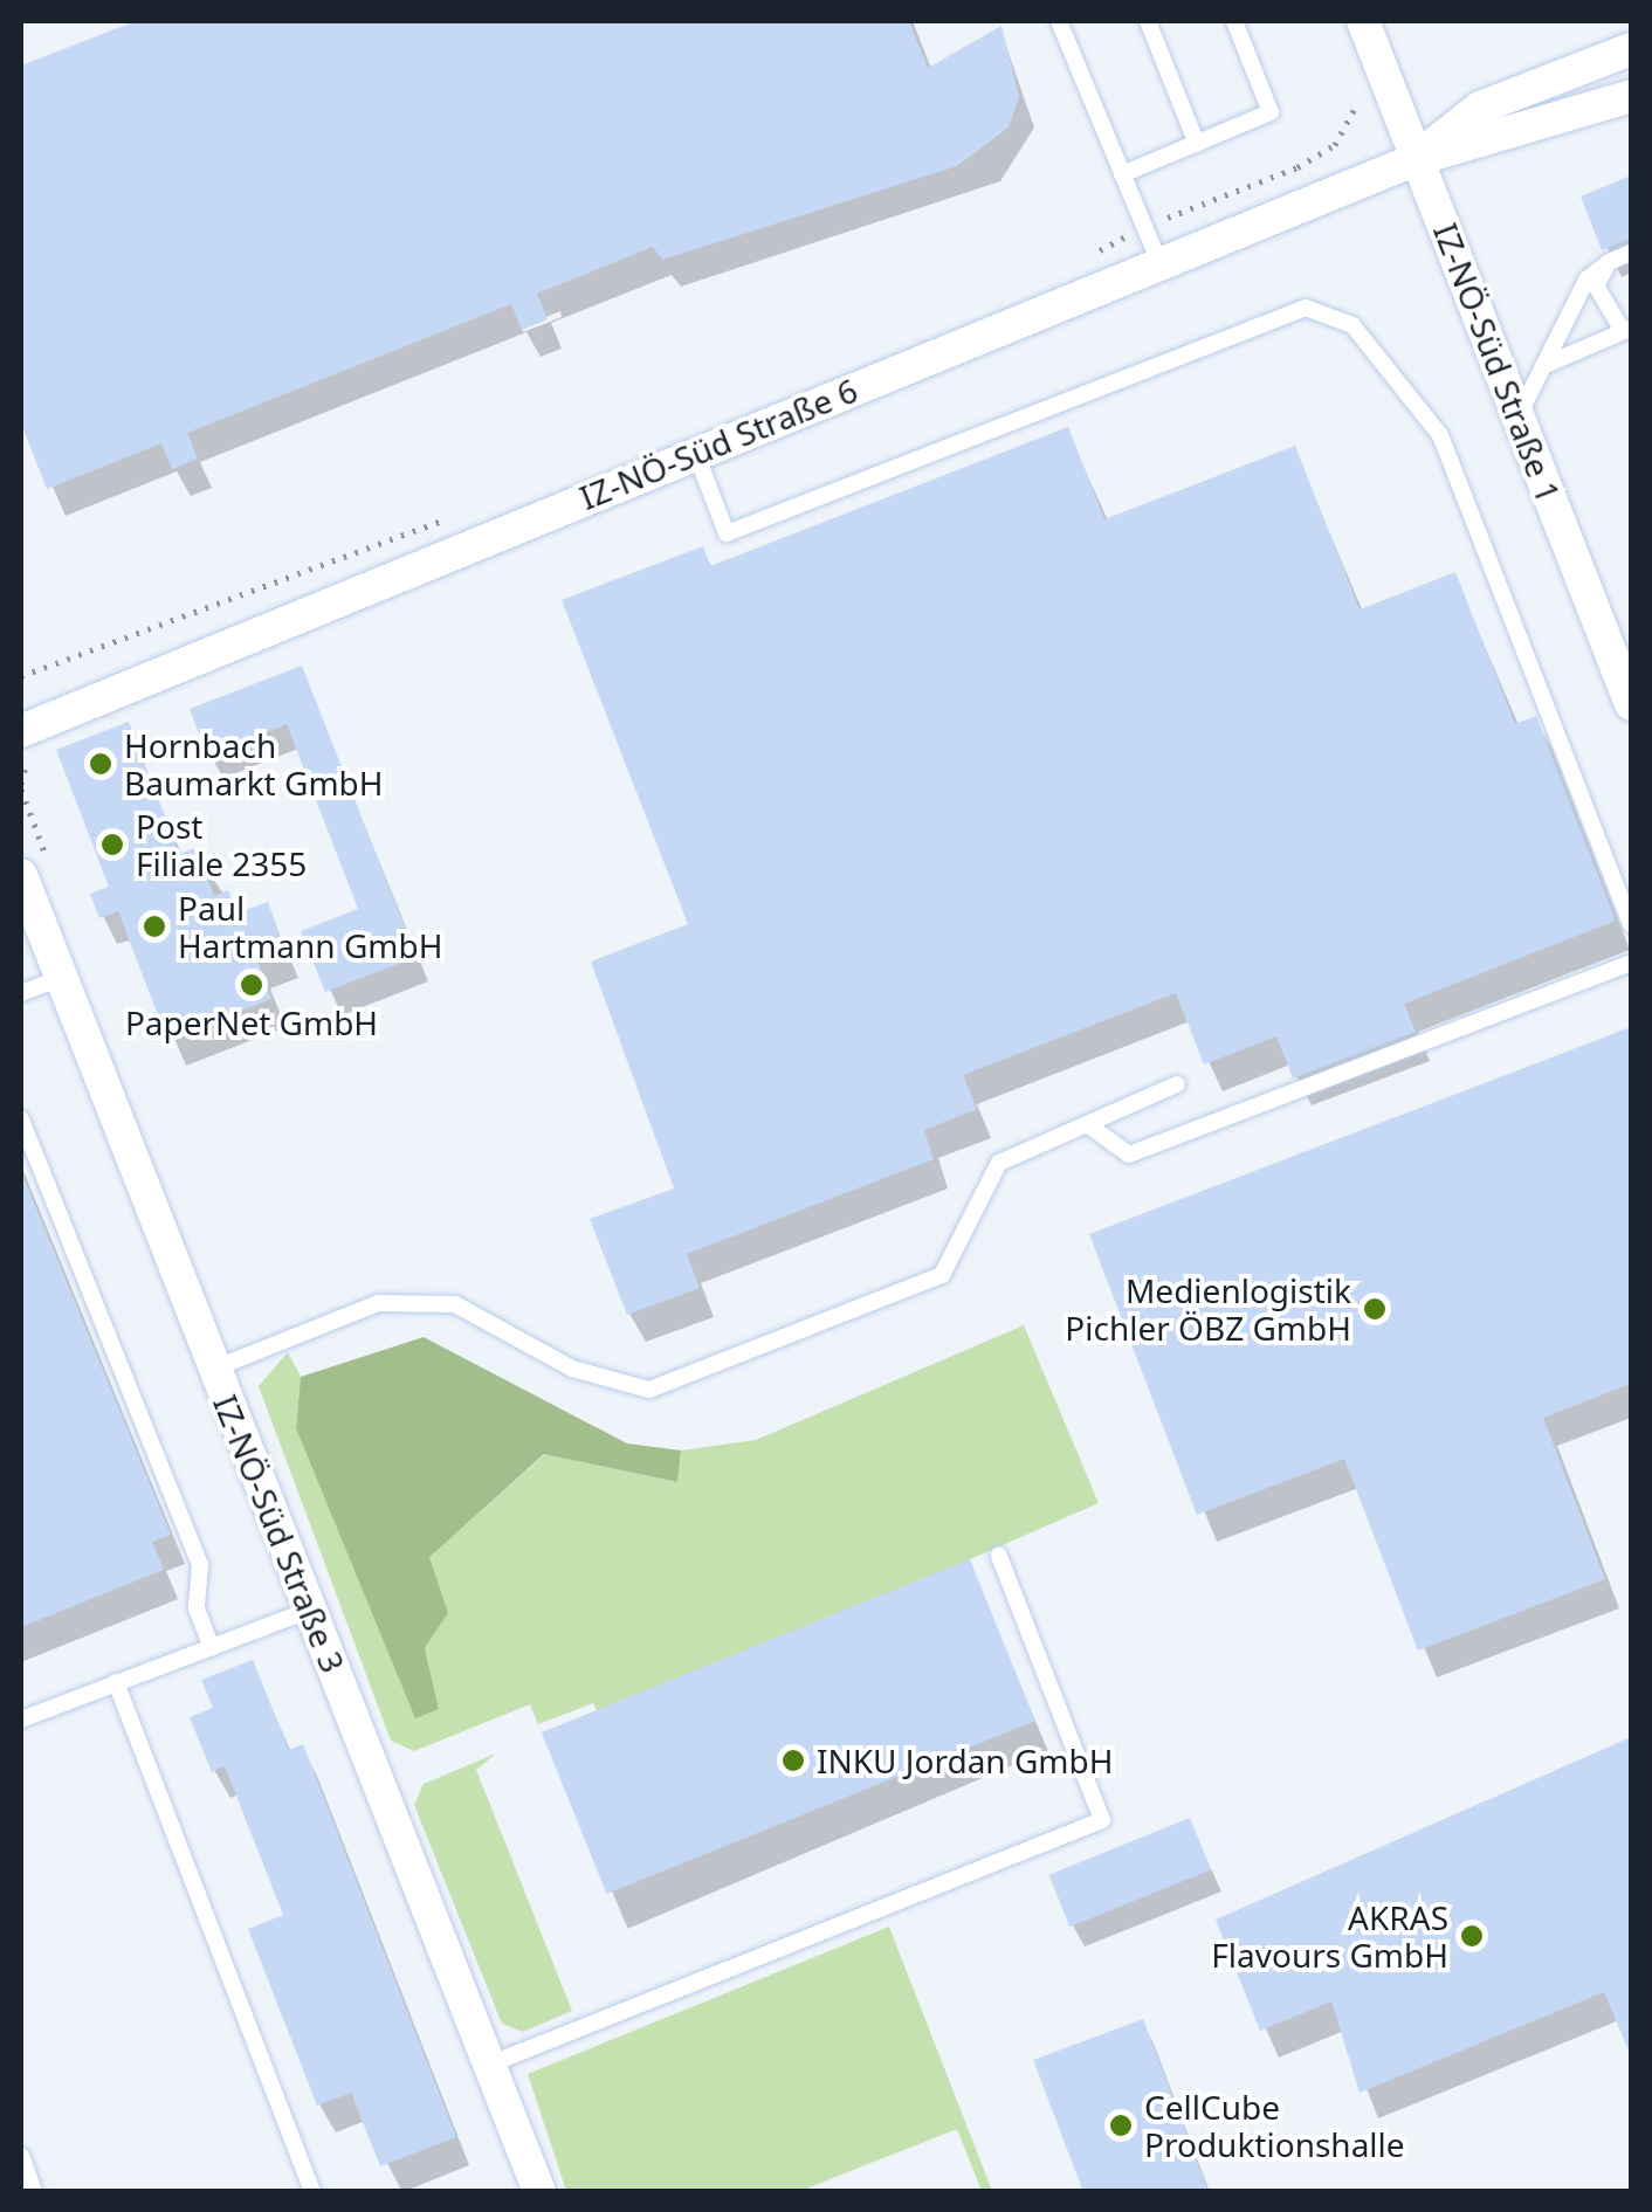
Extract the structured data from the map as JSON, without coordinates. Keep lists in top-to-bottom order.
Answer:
{
  "streets": {
    "street": ["IZ-NÖ-Süd Straße 1", "IZ-NÖ-Süd Straße 6", "IZ-NÖ-Süd Straße 3"]
  },
  "crossings": [
    ["IZ-NÖ-Süd Straße 1", "IZ-NÖ-Süd Straße 6"]
  ],
  "places": [
    "Hornbach Baumarkt GmbH",
    "Post Filiale 2355",
    "Paul Hartmann GmbH",
    "PaperNet GmbH",
    "Medienlogistik Pichler ÖBZ GmbH",
    "INKU Jordan GmbH",
    "AKRAS Flavours GmbH",
    "CellCube Produktionshalle"
  ]
}
